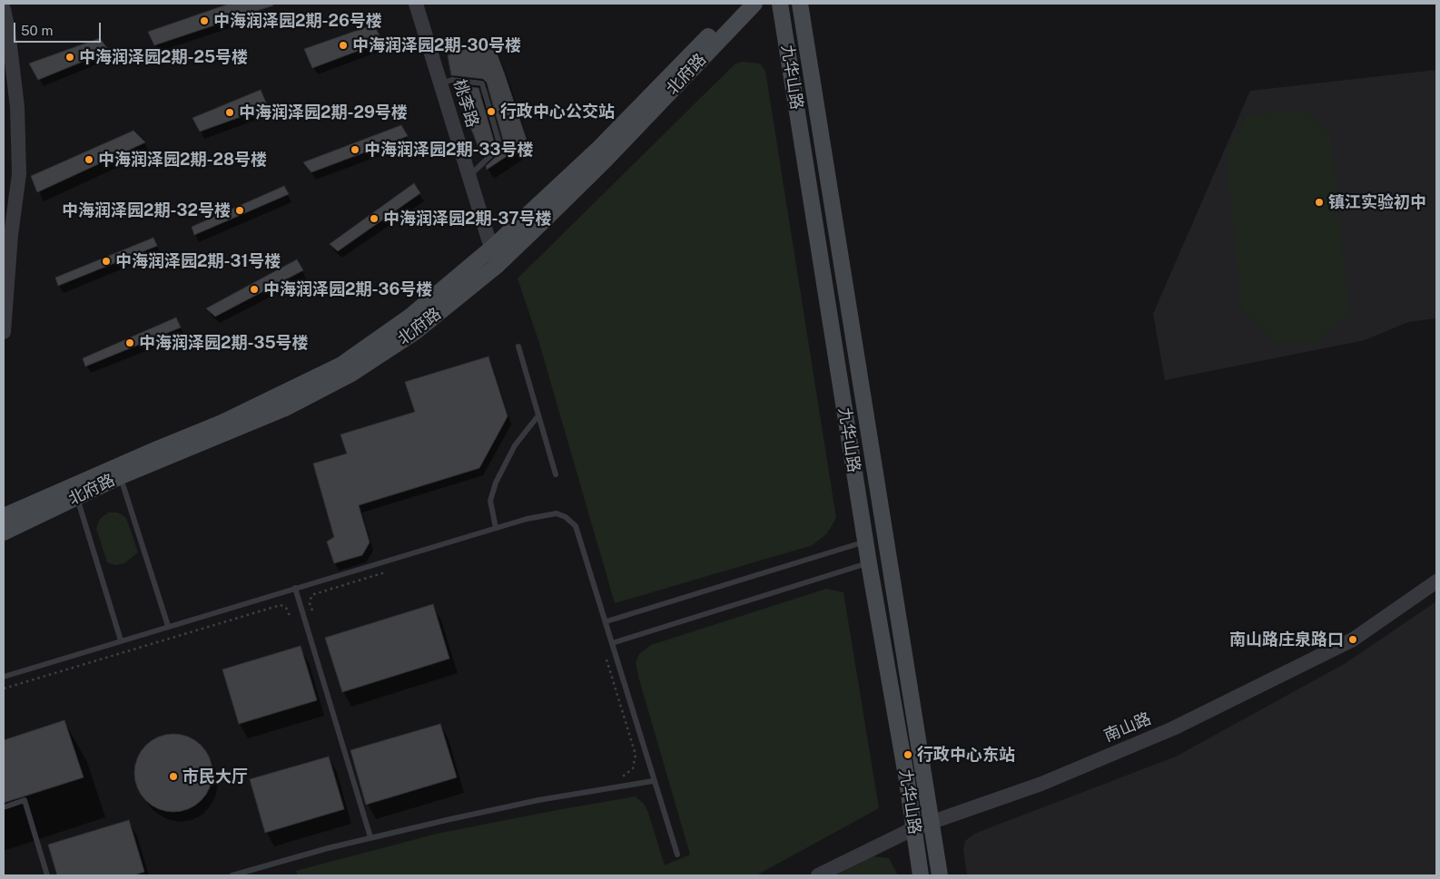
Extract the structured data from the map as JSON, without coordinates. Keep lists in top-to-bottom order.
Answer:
{
  "streets": {
    "main road": ["北府路", "九华山路"],
    "street": ["桃李路", "南山路"]
  },
  "crossings": [
    ["北府路", "桃李路"],
    ["九华山路", "南山路"]
  ],
  "places": [
    "中海润泽园2期-26号楼",
    "中海润泽园2期-30号楼",
    "中海润泽园2期-25号楼",
    "行政中心公交站",
    "中海润泽园2期-29号楼",
    "中海润泽园2期-33号楼",
    "中海润泽园2期-28号楼",
    "镇江实验初中",
    "中海润泽园2期-32号楼",
    "中海润泽园2期-37号楼",
    "中海润泽园2期-31号楼",
    "中海润泽园2期-36号楼",
    "中海润泽园2期-35号楼",
    "南山路庄泉路口",
    "行政中心东站",
    "市民大厅"
  ],
  "scale_bar": "50 m"
}
